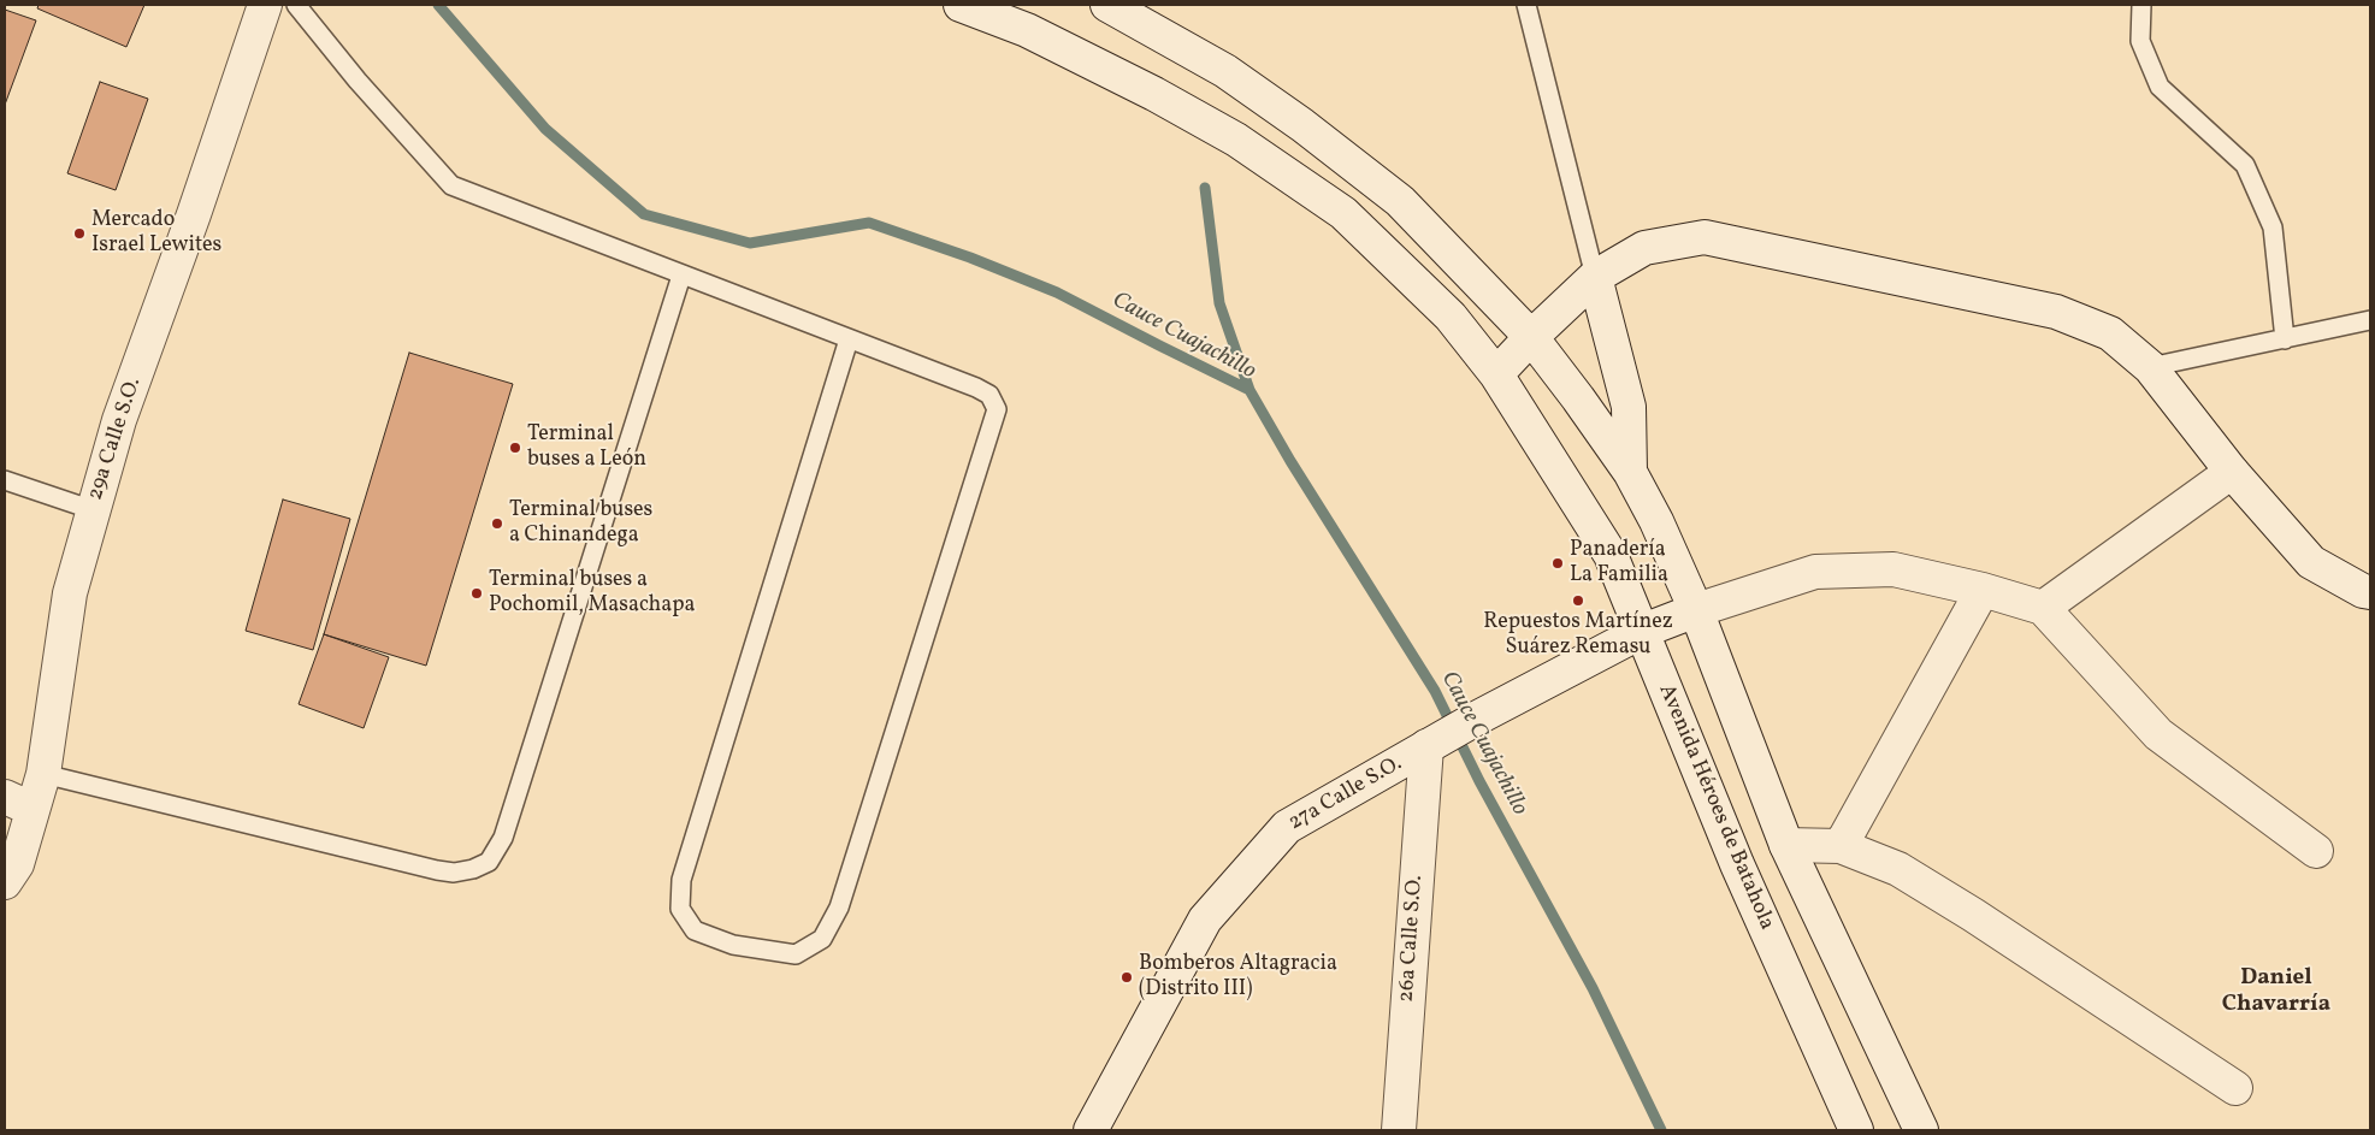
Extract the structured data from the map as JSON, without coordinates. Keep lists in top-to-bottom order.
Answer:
{
  "streets": {
    "street": [
      "29a Calle S.O.",
      "27a Calle S.O.",
      "Avenida Héroes de Batahola",
      "26a Calle S.O."
    ]
  },
  "crossings": [
    ["27a Calle S.O.", "Avenida Héroes de Batahola"],
    ["27a Calle S.O.", "26a Calle S.O."]
  ],
  "districts": ["Daniel Chavarría"],
  "water": ["Cauce Cuajachillo"],
  "places": [
    "Mercado Israel Lewites",
    "Terminal buses a León",
    "Terminal buses a Chinandega",
    "Panadería La Familia",
    "Terminal buses a Pochomil, Masachapa",
    "Repuestos Martínez Suárez Remasu",
    "Bomberos Altagracia (Distrito III)"
  ]
}
